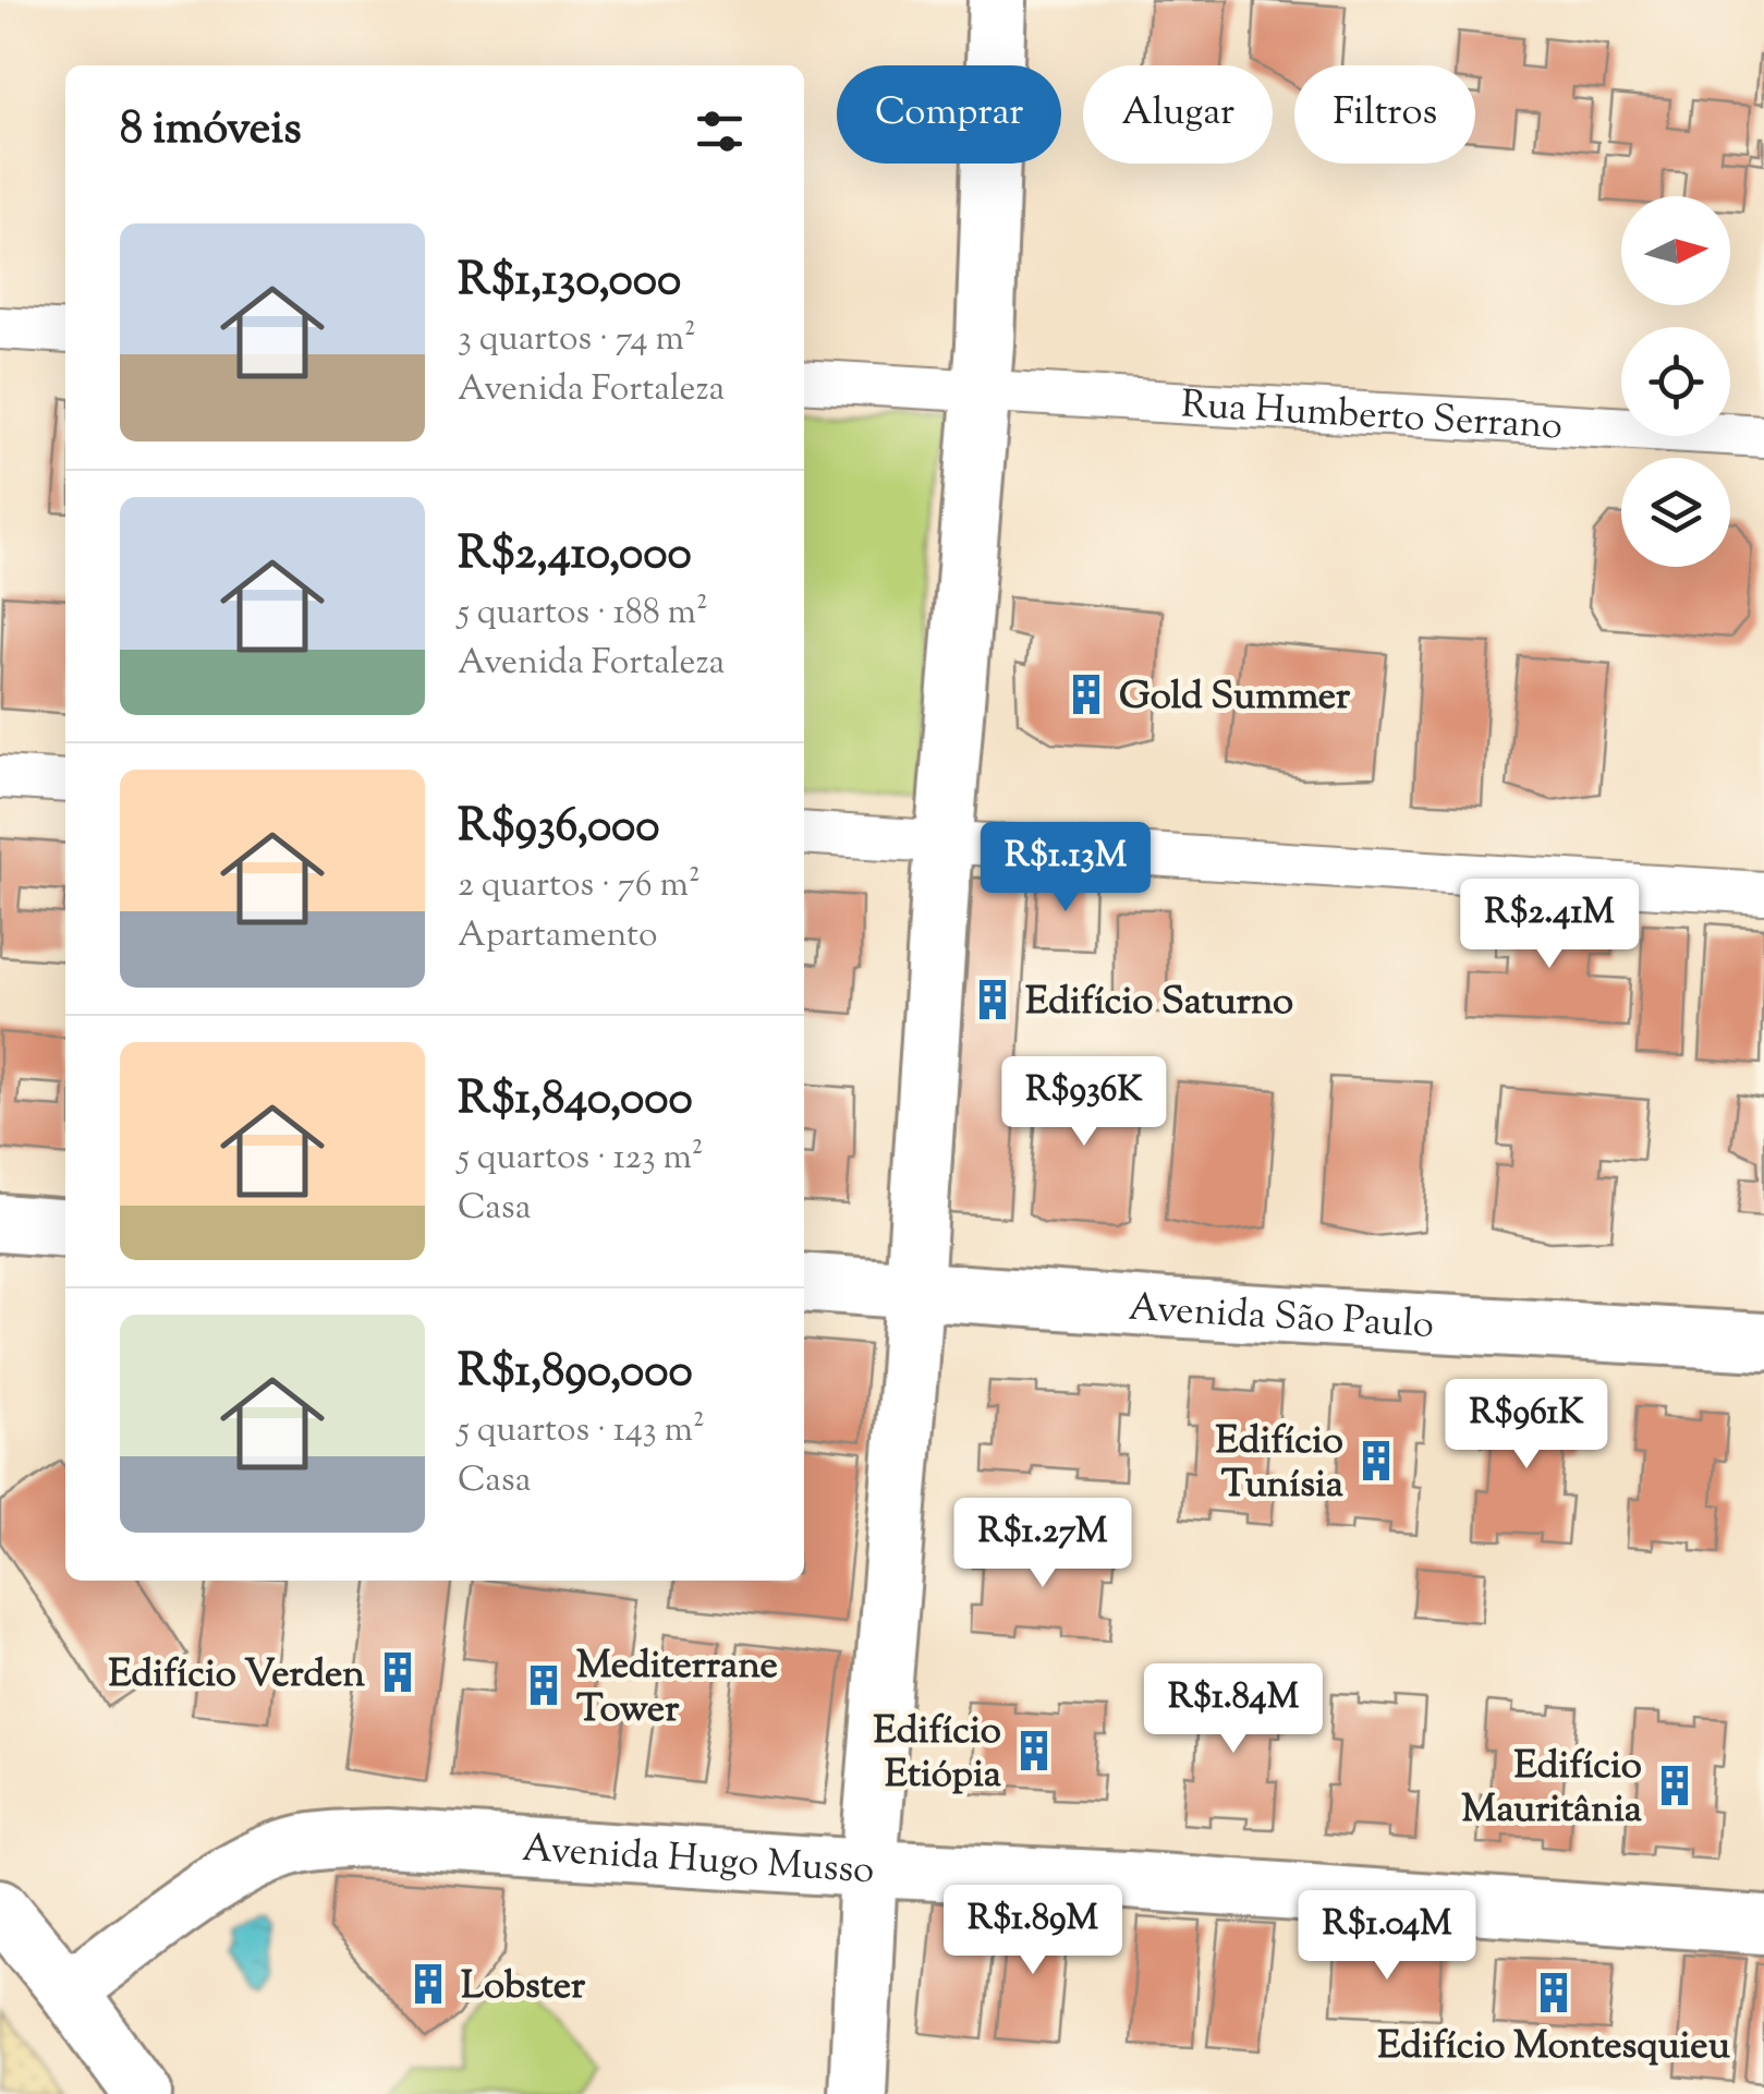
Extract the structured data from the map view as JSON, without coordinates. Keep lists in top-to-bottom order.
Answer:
{
  "streets": {
    "main road": ["Avenida São Paulo", "Avenida Hugo Musso"],
    "street": ["Rua Humberto Serrano"]
  },
  "places": {
    "building": [
      "Gold Summer",
      "Edifício Saturno",
      "Edifício Tunísia",
      "Edifício Verden",
      "Mediterrane Tower",
      "Edifício Etiópia",
      "Edifício Mauritânia",
      "Lobster",
      "Edifício Montesquieu"
    ]
  },
  "north": "right",
  "page": {
    "chip": ["Comprar", "Alugar", "Filtros"],
    "heading": "8 imóveis",
    "list": [
      {
        "name": "R$1,130,000",
        "note": "3 quartos · 74 m² · Avenida Fortaleza"
      },
      {
        "name": "R$2,410,000",
        "note": "5 quartos · 188 m² · Avenida Fortaleza"
      },
      {
        "name": "R$936,000",
        "note": "2 quartos · 76 m² · Apartamento"
      },
      {
        "name": "R$1,840,000",
        "note": "5 quartos · 123 m² · Casa"
      },
      {
        "name": "R$1,890,000",
        "note": "5 quartos · 143 m² · Casa"
      }
    ],
    "price": [
      "R$1.13M",
      "R$2.41M",
      "R$936K",
      "R$961K",
      "R$1.27M",
      "R$1.84M",
      "R$1.89M",
      "R$1.04M"
    ]
  }
}
